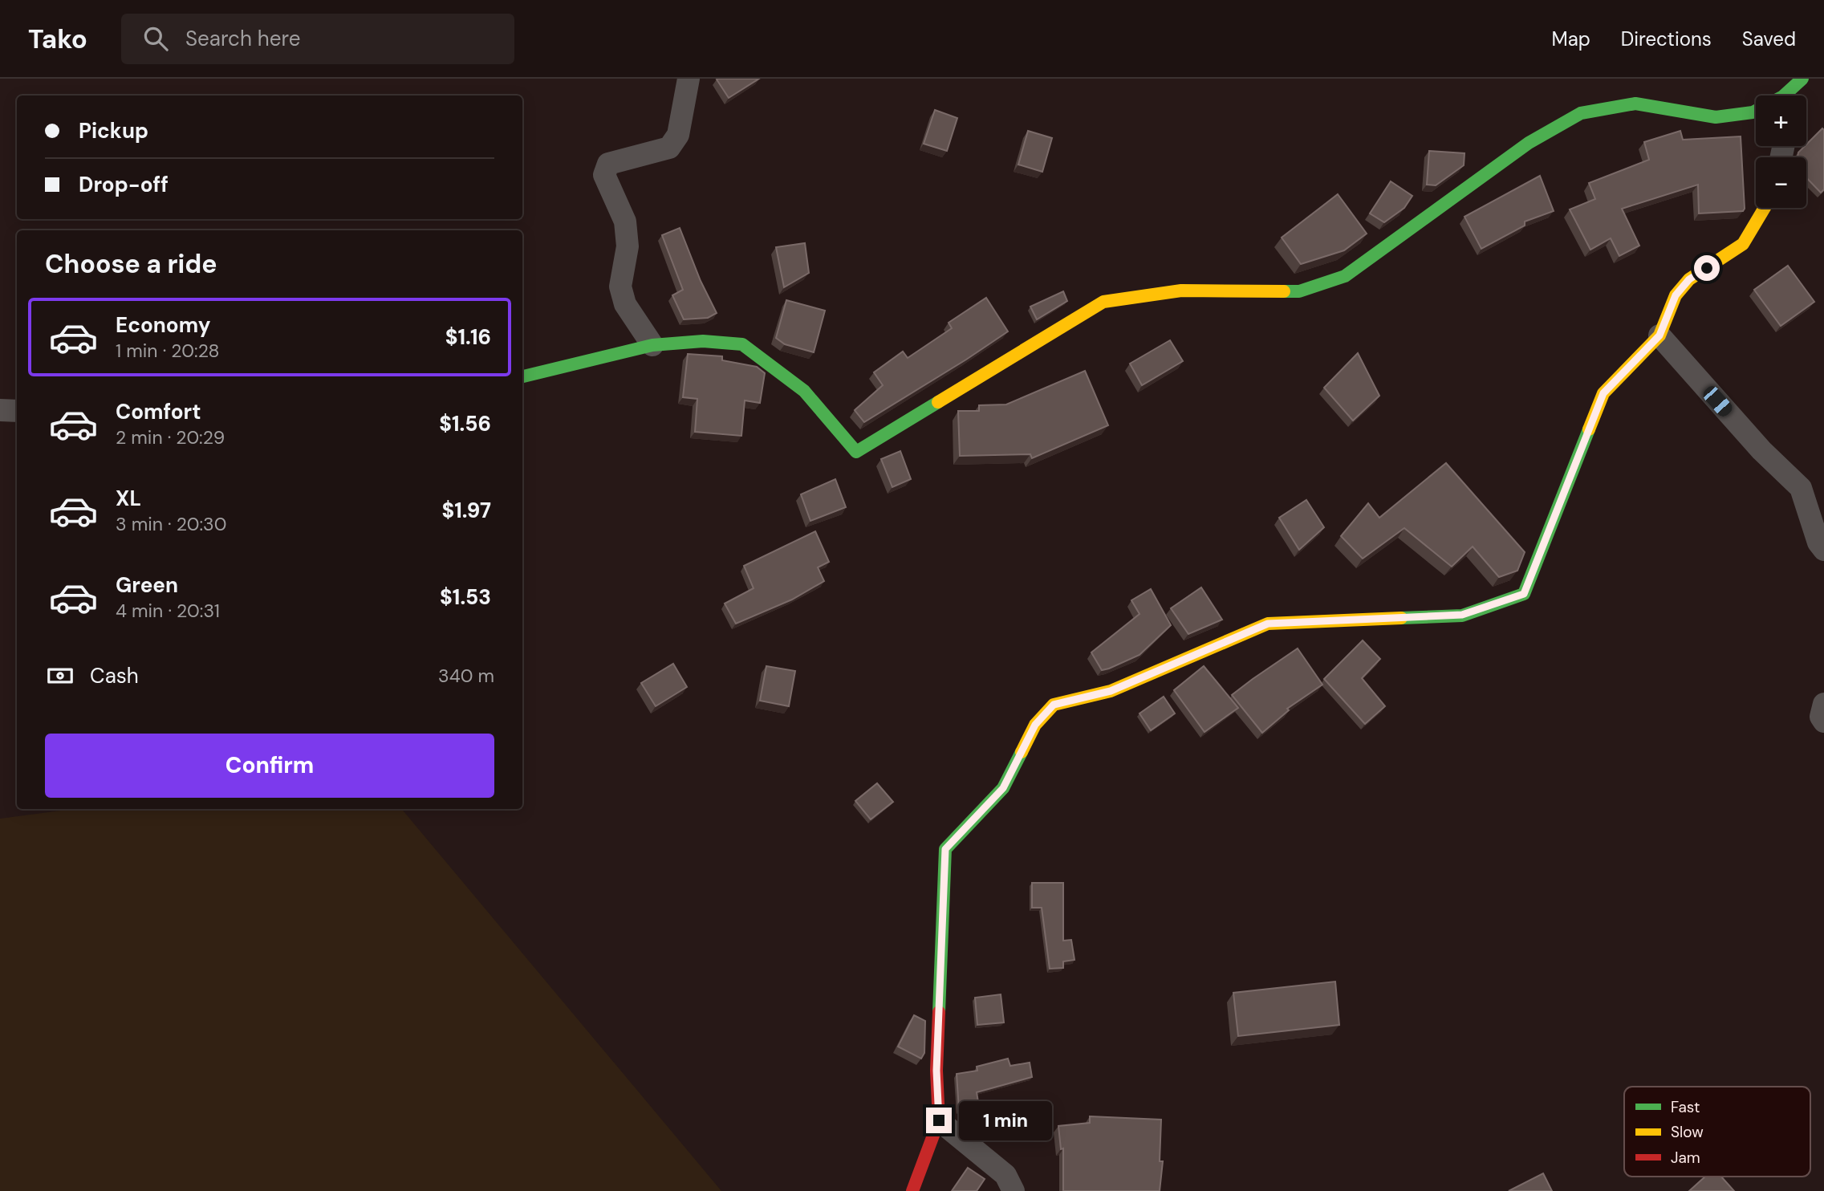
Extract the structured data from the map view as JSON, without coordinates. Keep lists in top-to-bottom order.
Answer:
{
  "legend": ["Fast", "Slow", "Jam"],
  "page": {
    "header": "Tako",
    "search": "Search here",
    "nav": ["Map", "Directions", "Saved"],
    "map_buttons": ["+", "−"],
    "banner": ["Pickup", "Drop-off"],
    "heading": "Choose a ride",
    "list": [
      {
        "name": "Economy",
        "note": "1 min · 20:28",
        "value": "$1.16"
      },
      {
        "name": "Comfort",
        "note": "2 min · 20:29",
        "value": "$1.56"
      },
      {
        "name": "XL",
        "note": "3 min · 20:30",
        "value": "$1.97"
      },
      {
        "name": "Green",
        "note": "4 min · 20:31",
        "value": "$1.53"
      }
    ],
    "pay": ["Cash", "340 m"],
    "buttons": "Confirm",
    "bubble": "1 min"
  }
}
